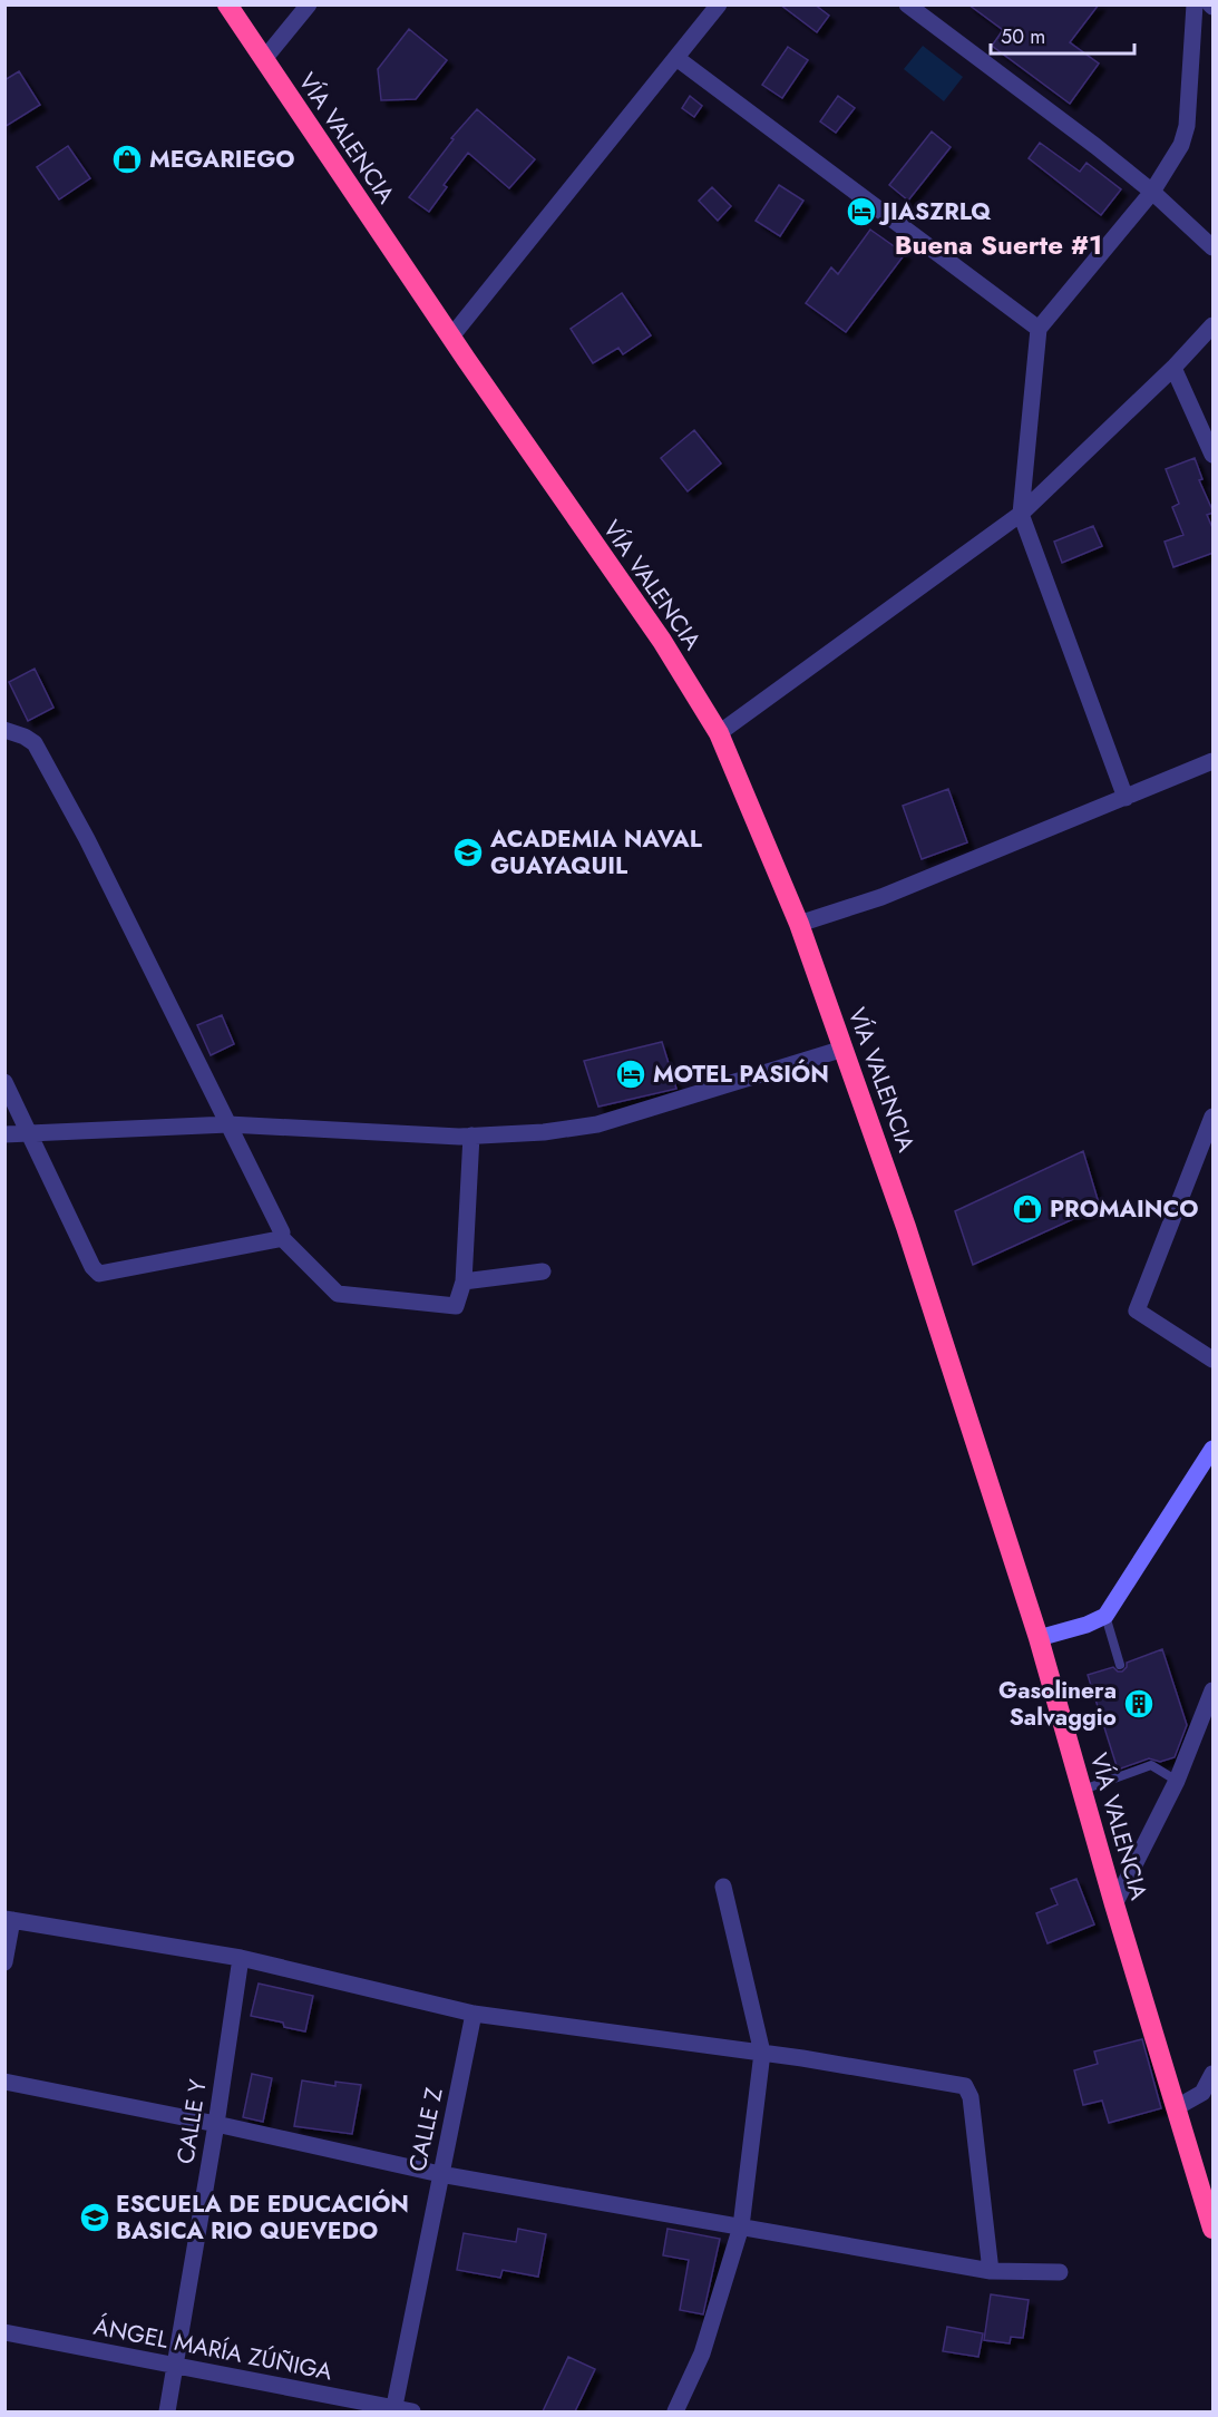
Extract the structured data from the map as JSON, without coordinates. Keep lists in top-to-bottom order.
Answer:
{
  "streets": {
    "highway": ["VÍA VALENCIA"],
    "street": ["CALLE Y", "CALLE Z", "ÁNGEL MARÍA ZÚÑIGA"]
  },
  "crossings": [
    ["CALLE Y", "ÁNGEL MARÍA ZÚÑIGA"],
    ["CALLE Z", "ÁNGEL MARÍA ZÚÑIGA"]
  ],
  "districts": ["Buena Suerte #1"],
  "places": {
    "shop": ["MEGARIEGO", "PROMAINCO"],
    "hotel": ["JIASZRLQ", "MOTEL PASIÓN"],
    "school or university": ["ACADEMIA NAVAL GUAYAQUIL", "ESCUELA DE EDUCACIÓN BASICA RIO QUEVEDO"],
    "building": ["Gasolinera Salvaggio"]
  },
  "scale_bar": "50 m"
}
